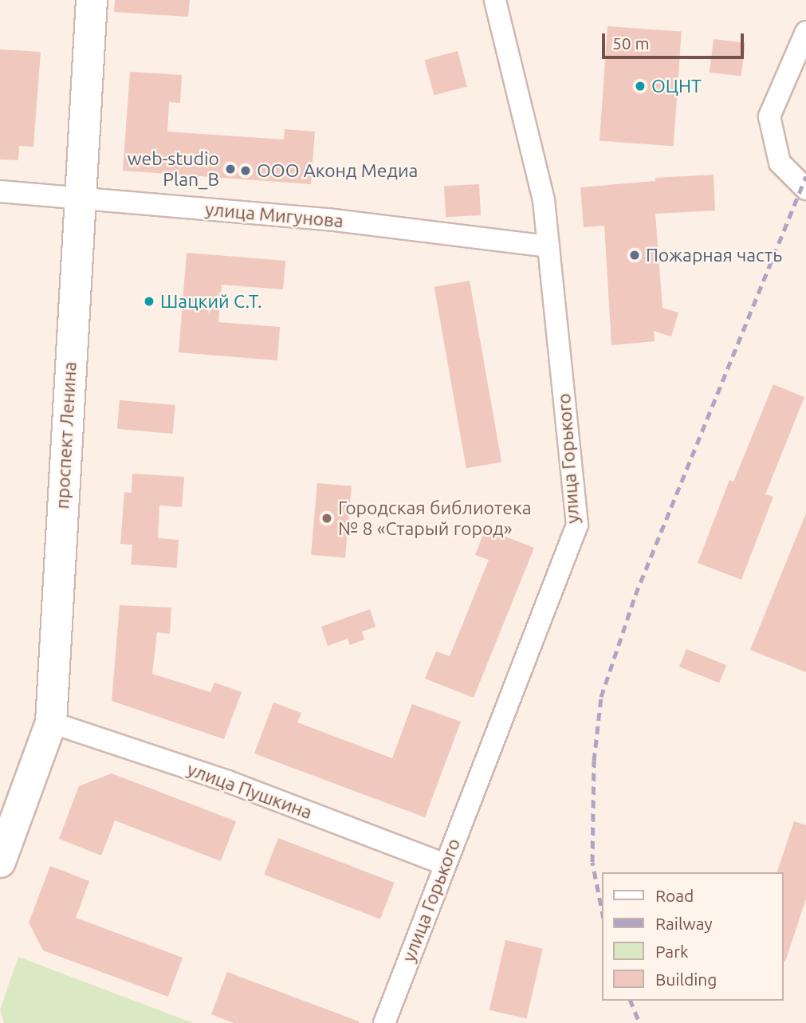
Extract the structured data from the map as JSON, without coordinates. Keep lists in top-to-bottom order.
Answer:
{
  "streets": {
    "main road": ["проспект Ленина"],
    "street": ["улица Мигунова", "улица Горького", "улица Пушкина"]
  },
  "crossings": [
    ["улица Мигунова", "проспект Ленина"],
    ["улица Мигунова", "улица Горького"],
    ["проспект Ленина", "улица Пушкина"],
    ["улица Горького", "улица Пушкина"]
  ],
  "places": [
    "ОЦНТ",
    "web-studio Plan_B",
    "ООО Аконд Медиа",
    "Пожарная часть",
    "Шацкий С.Т.",
    "Городская библиотека № 8 «Старый город»"
  ],
  "legend": [
    "Road",
    "Railway",
    "Park",
    "Building"
  ],
  "scale_bar": "50 m"
}
